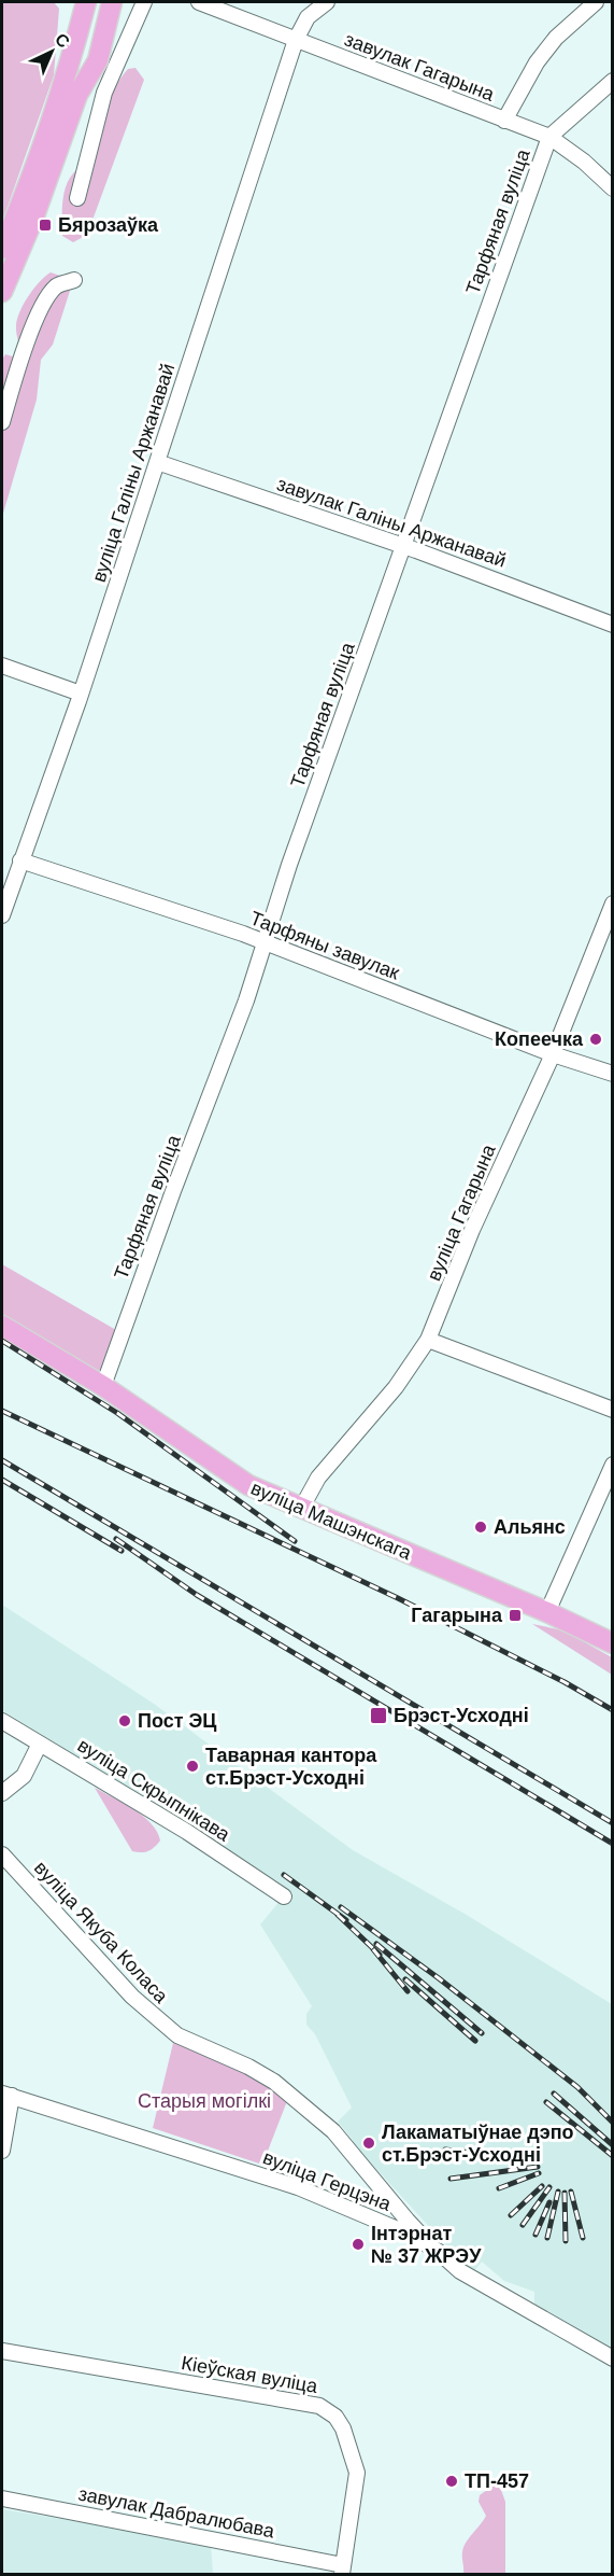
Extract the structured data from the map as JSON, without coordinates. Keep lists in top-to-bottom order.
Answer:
{
  "streets": {
    "main road": ["вуліца Машэнскага"],
    "street": [
      "завулак Гагарына",
      "Тарфяная вуліца",
      "вуліца Галіны Аржанавай",
      "завулак Галіны Аржанавай",
      "Тарфяны завулак",
      "вуліца Гагарына",
      "вуліца Скрыпнікава",
      "вуліца Якуба Коласа",
      "вуліца Герцэна",
      "Кіеўская вуліца",
      "завулак Дабралюбава"
    ]
  },
  "crossings": [
    ["завулак Гагарына", "Тарфяная вуліца"],
    ["завулак Гагарына", "вуліца Галіны Аржанавай"],
    ["Тарфяная вуліца", "завулак Галіны Аржанавай"],
    ["Тарфяная вуліца", "Тарфяны завулак"],
    ["Тарфяная вуліца", "вуліца Машэнскага"],
    ["вуліца Галіны Аржанавай", "завулак Галіны Аржанавай"],
    ["вуліца Галіны Аржанавай", "Тарфяны завулак"],
    ["Тарфяны завулак", "вуліца Гагарына"],
    ["вуліца Гагарына", "вуліца Машэнскага"],
    ["вуліца Якуба Коласа", "вуліца Герцэна"],
    ["Кіеўская вуліца", "завулак Дабралюбава"]
  ],
  "parks": ["Старыя могілкі"],
  "places": {
    "transit": ["Бярозаўка", "Гагарына", "Брэст-Усходні"],
    "other": [
      "Копеечка",
      "Альянс",
      "Пост ЭЦ",
      "Таварная кантора ст.Брэст-Усходні",
      "Лакаматыўнае дэпо ст.Брэст-Усходні",
      "Інтэрнат № 37 ЖРЭУ",
      "ТП-457"
    ]
  },
  "north": "top right"
}
